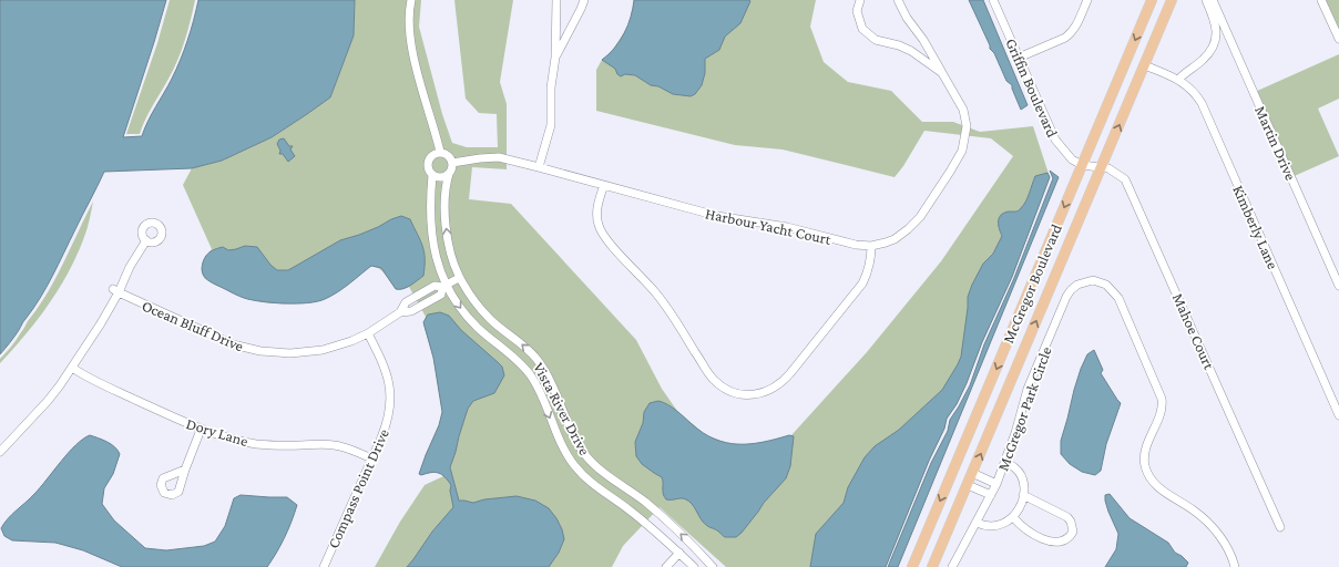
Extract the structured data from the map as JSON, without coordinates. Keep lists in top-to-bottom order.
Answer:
{
  "streets": {
    "main road": ["McGregor Boulevard"],
    "street": [
      "Griffin Boulevard",
      "Martin Drive",
      "Harbour Yacht Court",
      "Kimberly Lane",
      "Ocean Bluff Drive",
      "Mahoe Court",
      "Vista River Drive",
      "McGregor Park Circle",
      "Dory Lane",
      "Compass Point Drive"
    ]
  },
  "crossings": [
    ["Griffin Boulevard", "McGregor Boulevard"],
    ["Griffin Boulevard", "Mahoe Court"],
    ["Harbour Yacht Court", "Vista River Drive"],
    ["Kimberly Lane", "McGregor Boulevard"],
    ["McGregor Boulevard", "Mahoe Court"],
    ["McGregor Boulevard", "McGregor Park Circle"],
    ["Ocean Bluff Drive", "Vista River Drive"],
    ["Ocean Bluff Drive", "Compass Point Drive"],
    ["Dory Lane", "Compass Point Drive"]
  ]
}
